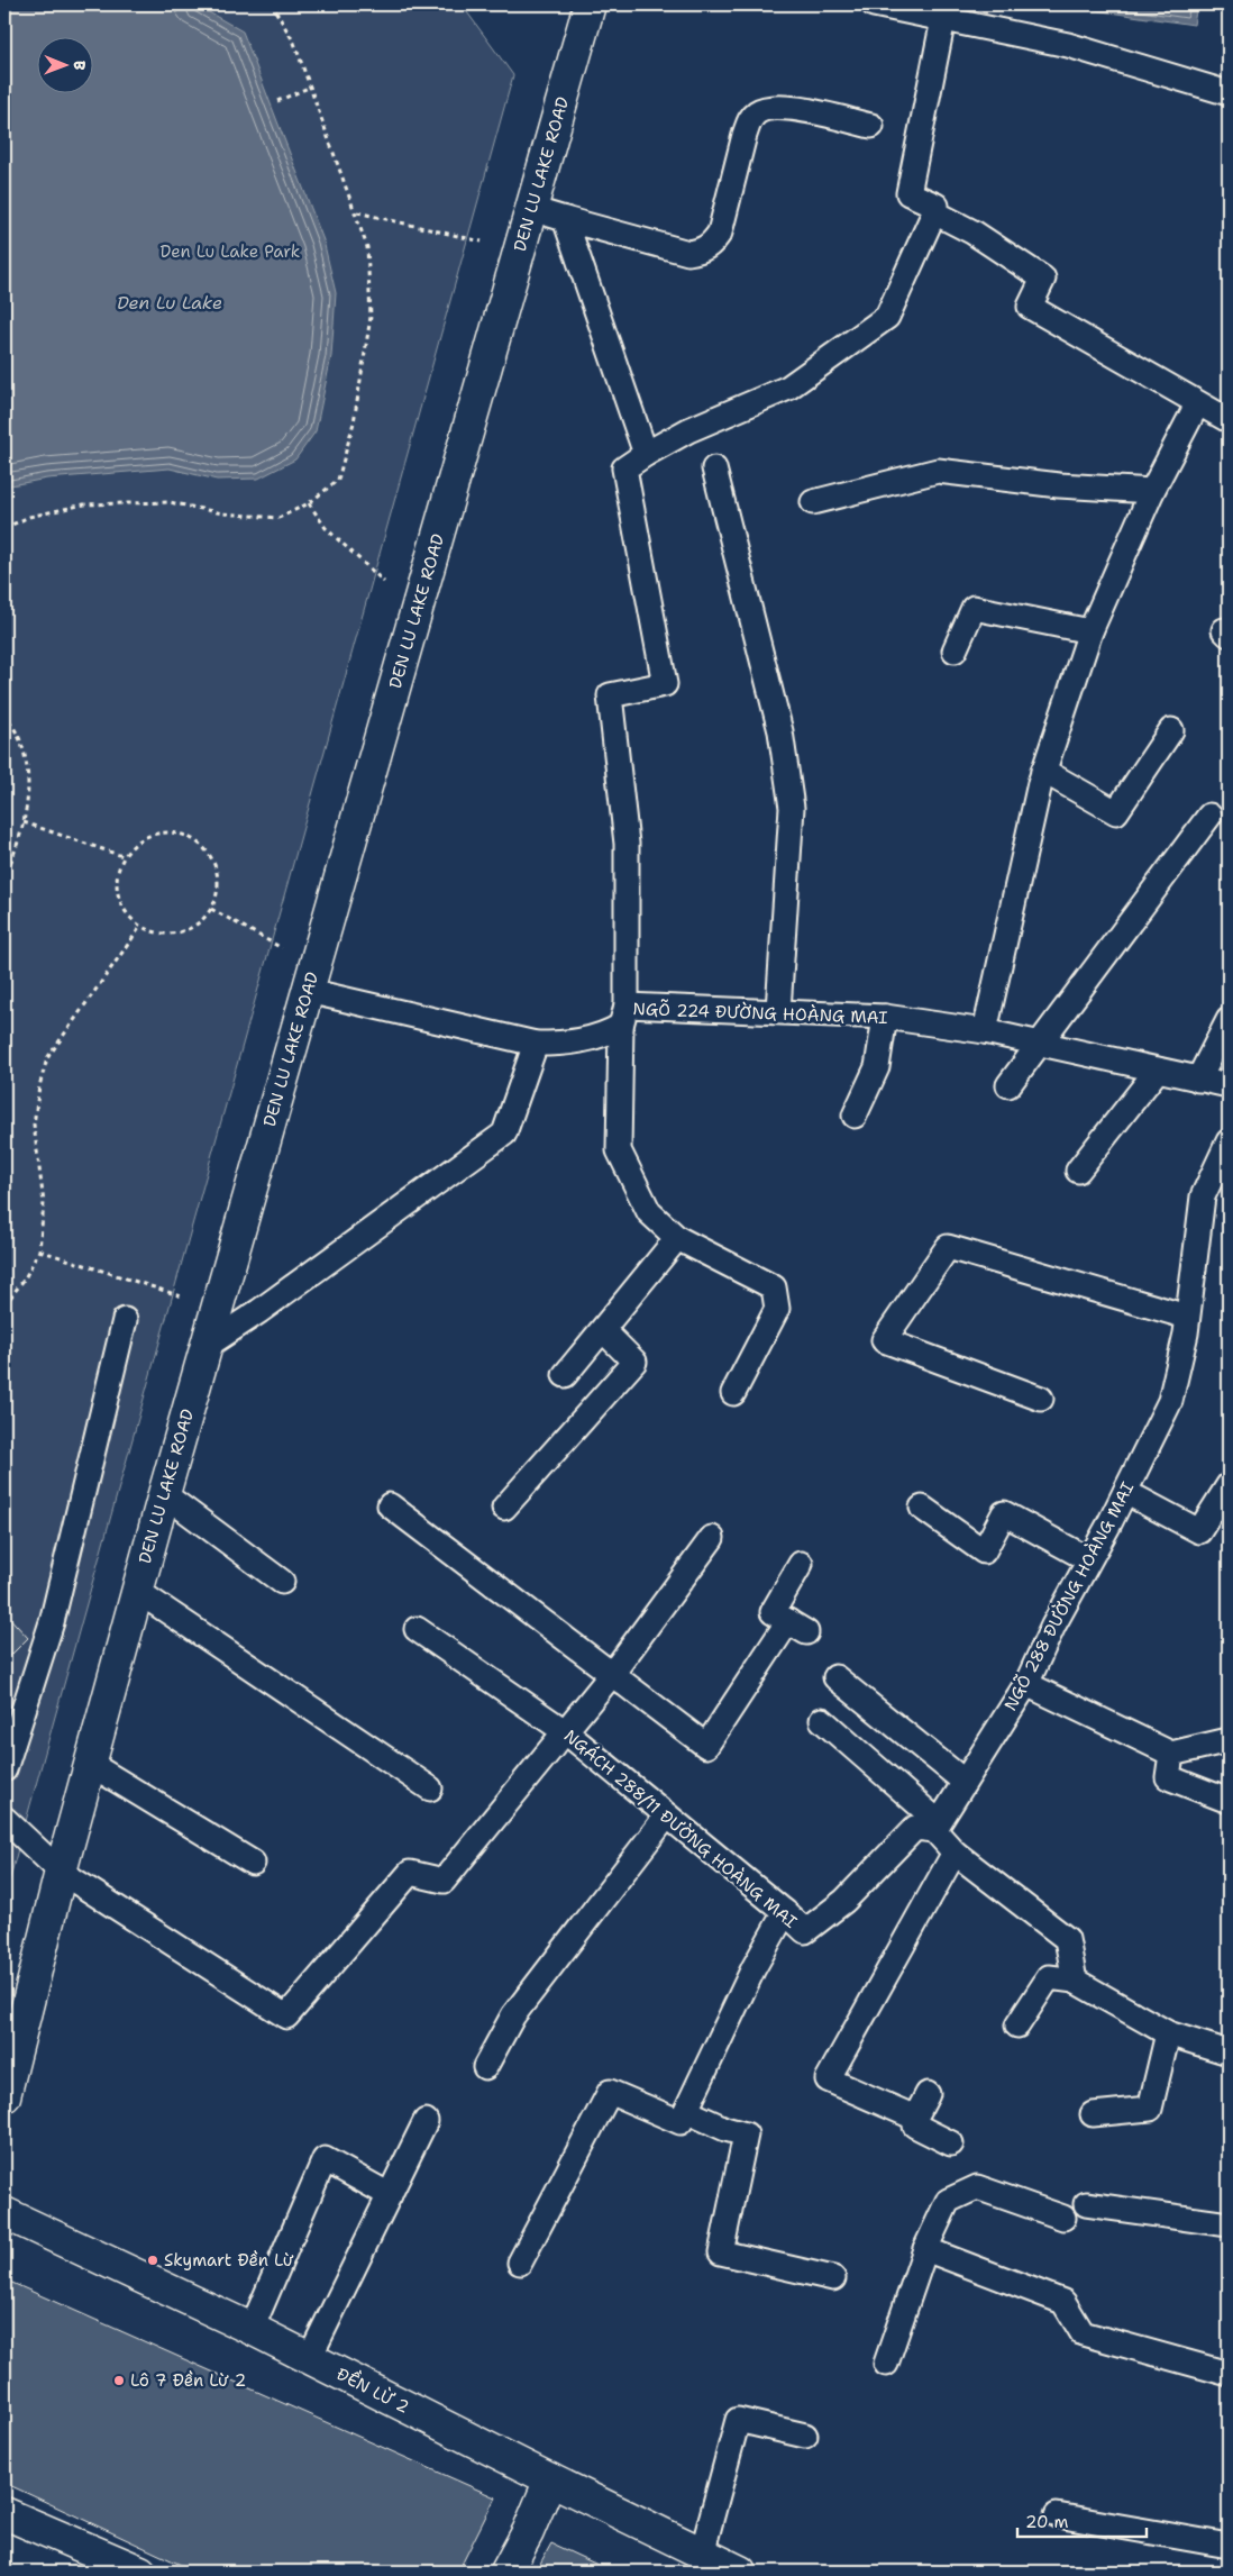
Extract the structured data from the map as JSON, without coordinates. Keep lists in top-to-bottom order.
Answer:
{
  "streets": {
    "street": ["DEN LU LAKE ROAD", "ĐỀN LỪ 2"],
    "lane": ["NGÕ 224 ĐƯỜNG HOÀNG MAI", "NGÕ 288 ĐƯỜNG HOÀNG MAI", "NGÁCH 288/11 ĐƯỜNG HOÀNG MAI"]
  },
  "crossings": [
    ["DEN LU LAKE ROAD", "NGÕ 224 ĐƯỜNG HOÀNG MAI"],
    ["NGÕ 288 ĐƯỜNG HOÀNG MAI", "NGÁCH 288/11 ĐƯỜNG HOÀNG MAI"]
  ],
  "water": ["Den Lu Lake"],
  "parks": ["Den Lu Lake Park"],
  "places": ["Skymart Đền Lừ", "Lô 7 Đền Lừ 2"],
  "scale_bar": "20 m",
  "north": "right"
}
